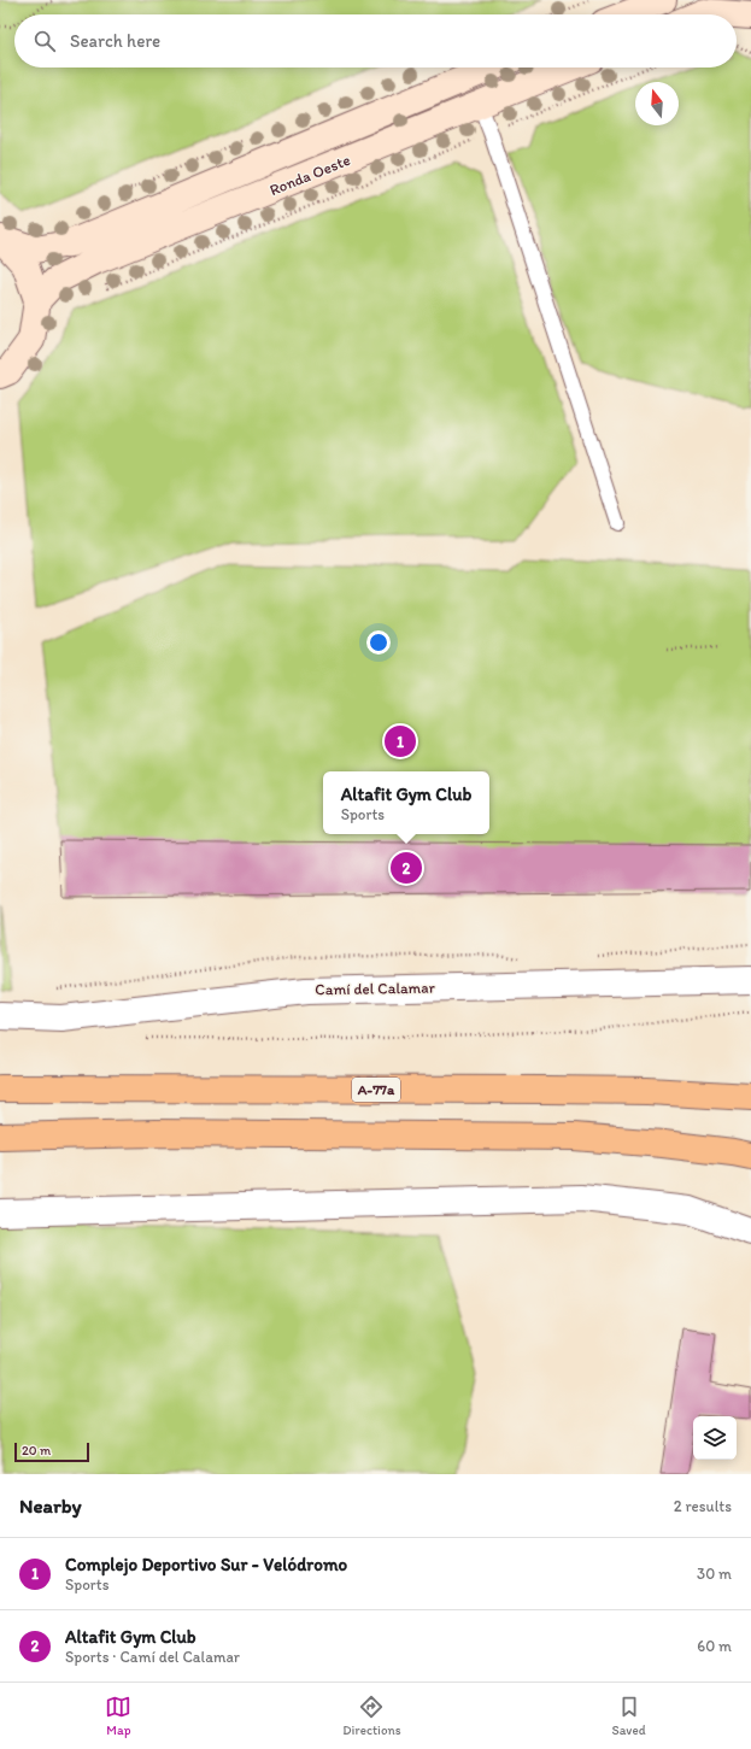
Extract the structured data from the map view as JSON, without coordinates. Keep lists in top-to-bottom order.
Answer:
{
  "streets": {
    "highway": ["A-77a"],
    "main road": ["Ronda Oeste"],
    "street": ["Camí del Calamar"]
  },
  "scale_bar": "20 m",
  "north": "top",
  "page": {
    "search": "Search here",
    "pins": ["1", "2"],
    "popup": ["Altafit Gym Club", "Sports"],
    "scale": "20 m",
    "heading": ["Nearby", "2 results"],
    "list": [
      {
        "mark": "1",
        "name": "Complejo Deportivo Sur - Velódromo",
        "note": "Sports",
        "value": "30 m"
      },
      {
        "mark": "2",
        "name": "Altafit Gym Club",
        "note": "Sports · Camí del Calamar",
        "value": "60 m"
      }
    ],
    "nav": ["Map", "Directions", "Saved"]
  }
}
